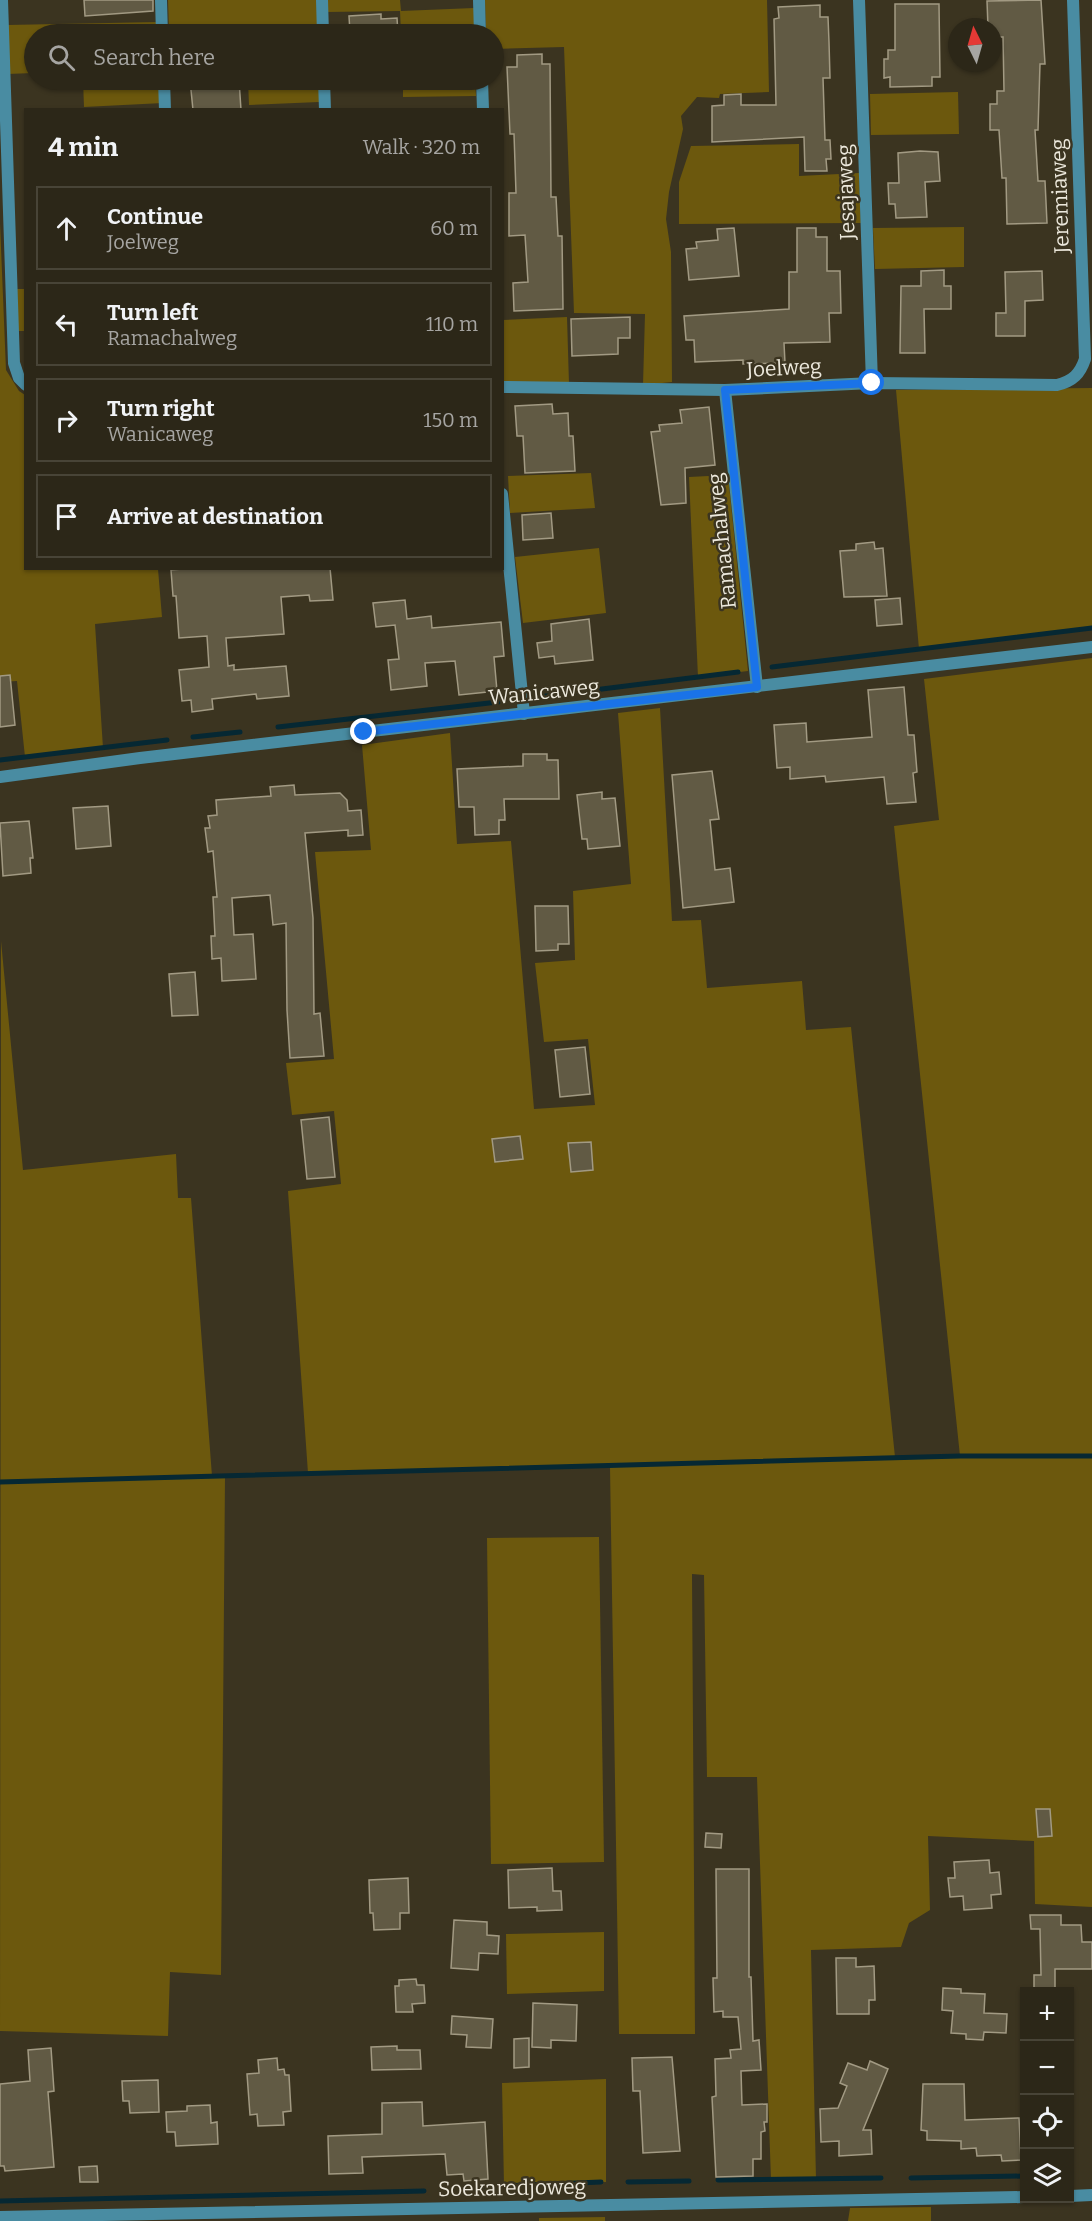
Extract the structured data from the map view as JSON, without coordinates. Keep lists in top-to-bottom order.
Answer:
{
  "streets": {
    "street": [
      "Jesajaweg",
      "Jeremiaweg",
      "Joelweg",
      "Ramachalweg",
      "Wanicaweg",
      "Soekaredjoweg"
    ]
  },
  "crossings": [
    ["Jesajaweg", "Joelweg"],
    ["Jeremiaweg", "Joelweg"],
    ["Joelweg", "Ramachalweg"],
    ["Ramachalweg", "Wanicaweg"]
  ],
  "north": "top",
  "page": {
    "search": "Search here",
    "heading": ["4 min", "Walk · 320 m"],
    "list": [
      ["Continue", "Joelweg", "60 m"],
      ["Turn left", "Ramachalweg", "110 m"],
      ["Turn right", "Wanicaweg", "150 m"],
      "Arrive at destination"
    ],
    "map_buttons": ["+", "−"]
  }
}
